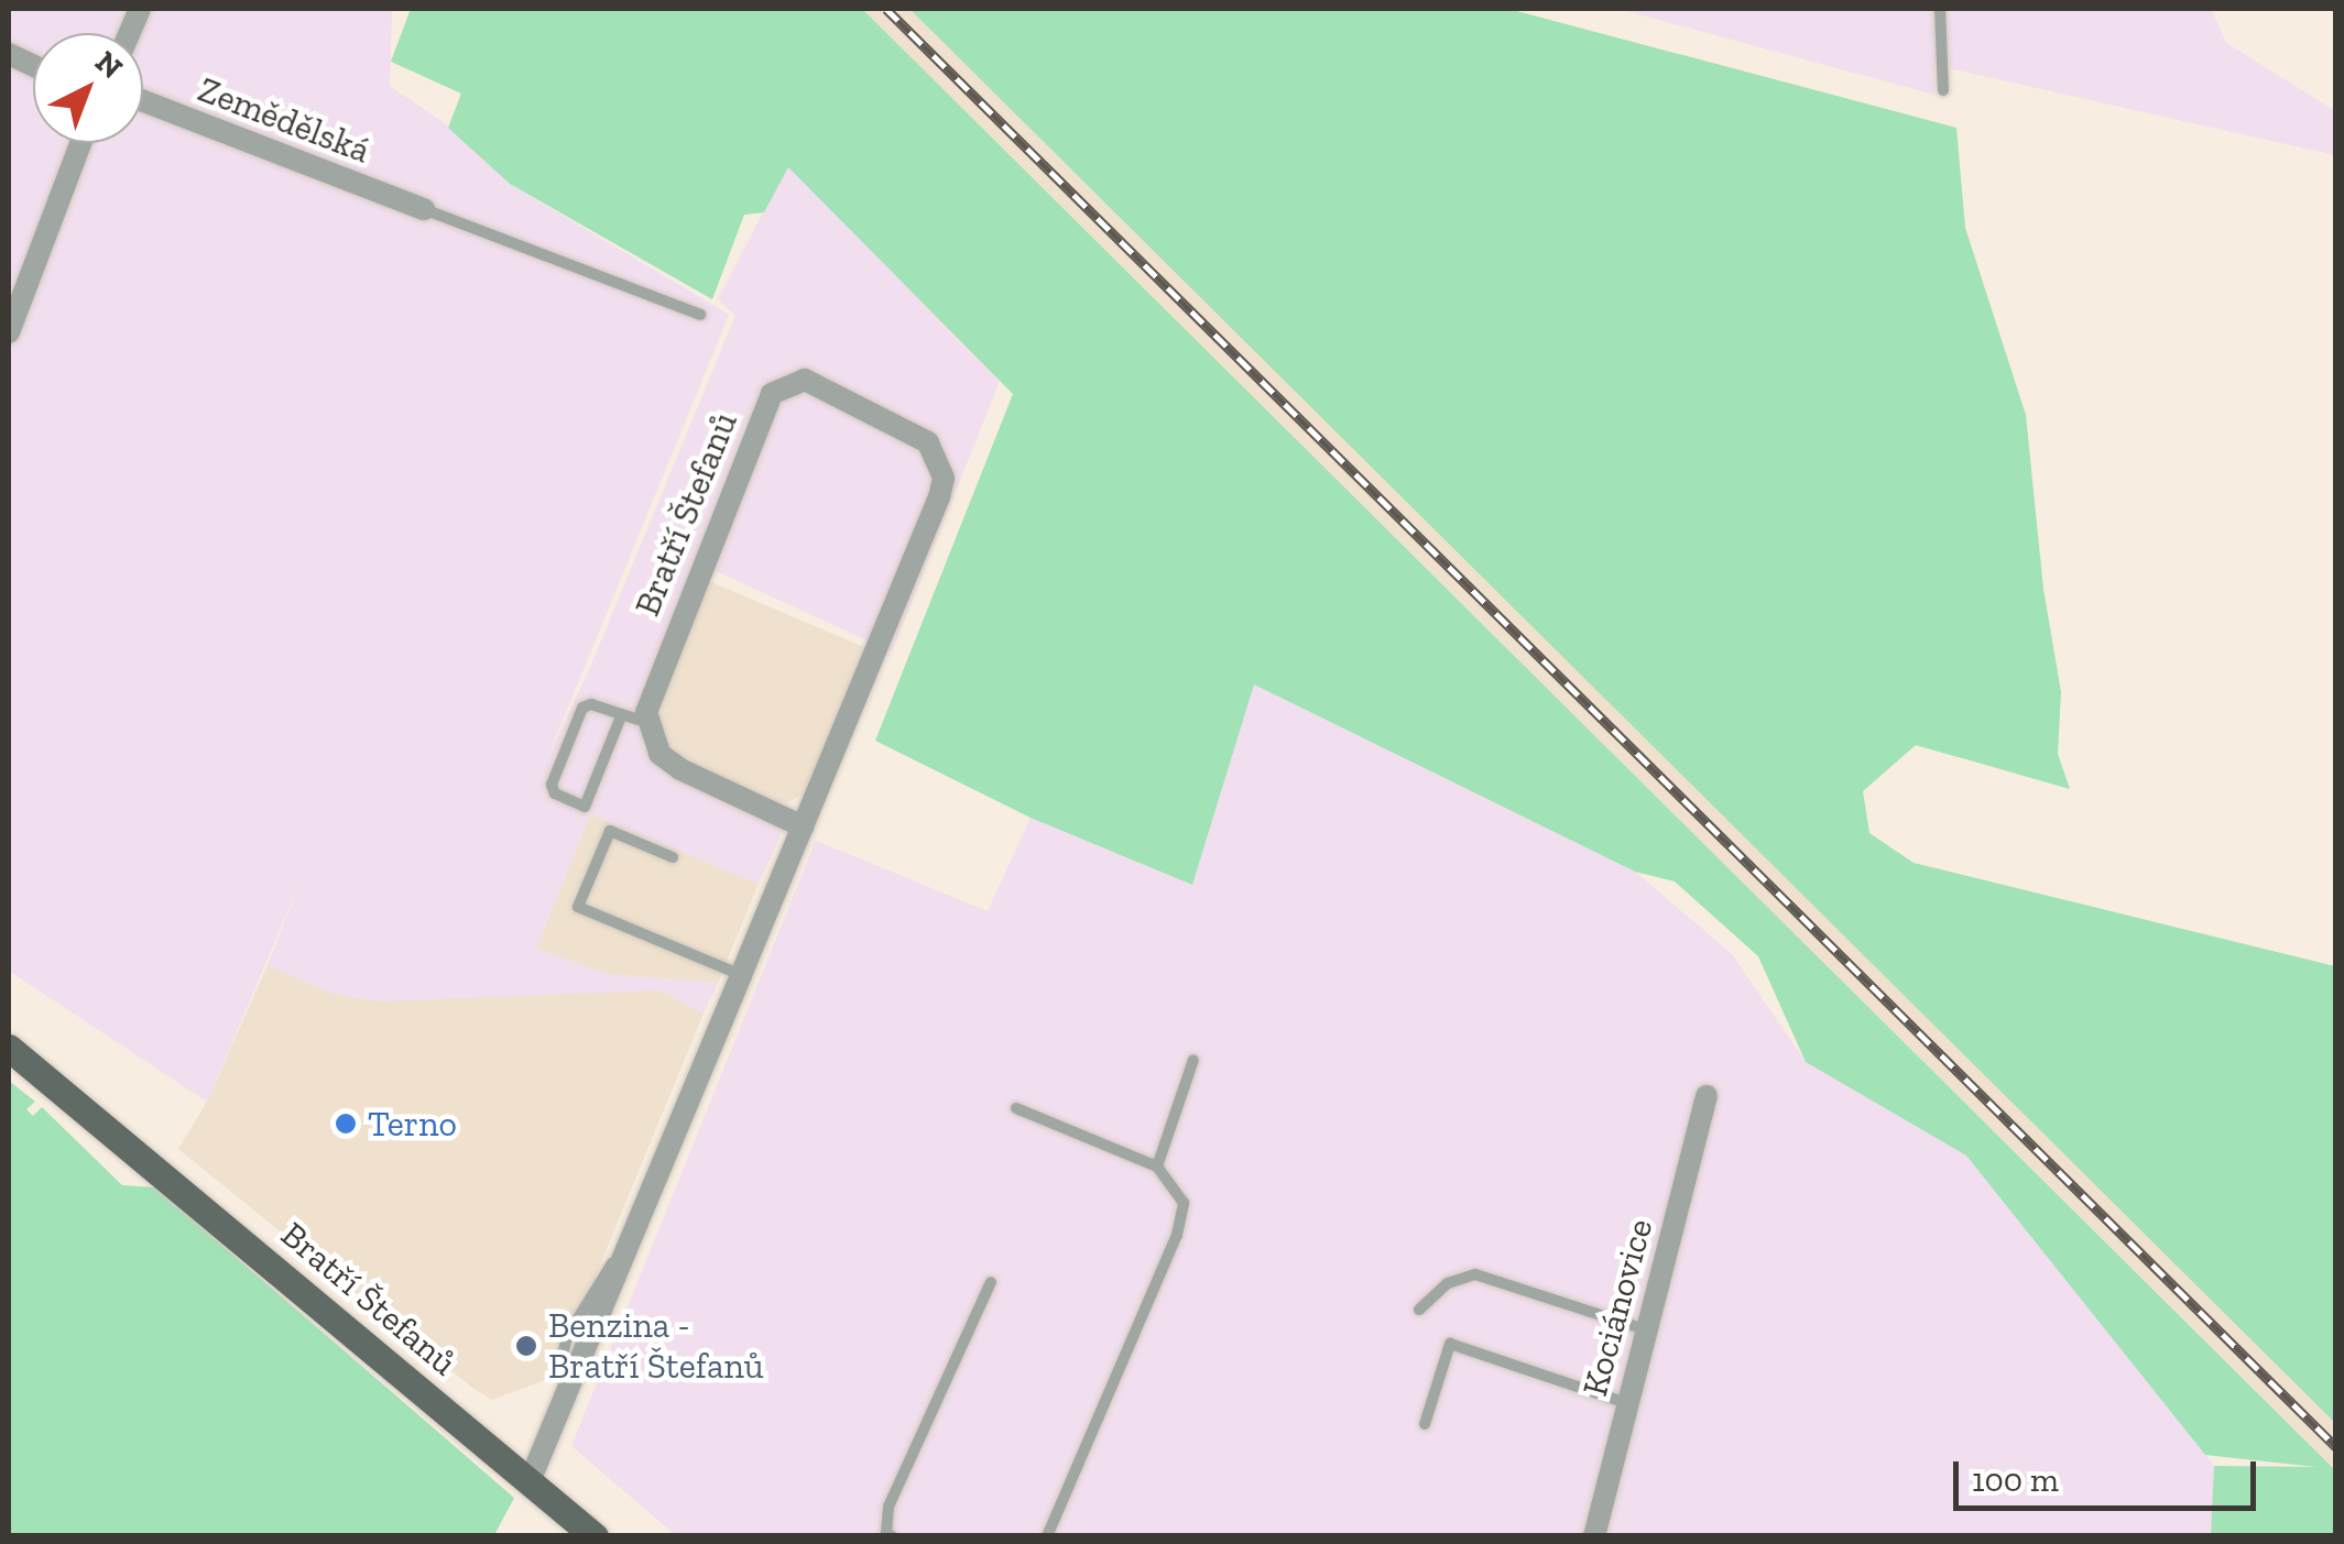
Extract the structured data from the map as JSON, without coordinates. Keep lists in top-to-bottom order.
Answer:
{
  "streets": {
    "main road": ["Bratří Štefanů"],
    "street": ["Zemědělská", "Kociánovice"]
  },
  "places": ["Terno", "Benzina - Bratří Štefanů"],
  "scale_bar": "100 m",
  "north": "top right"
}
